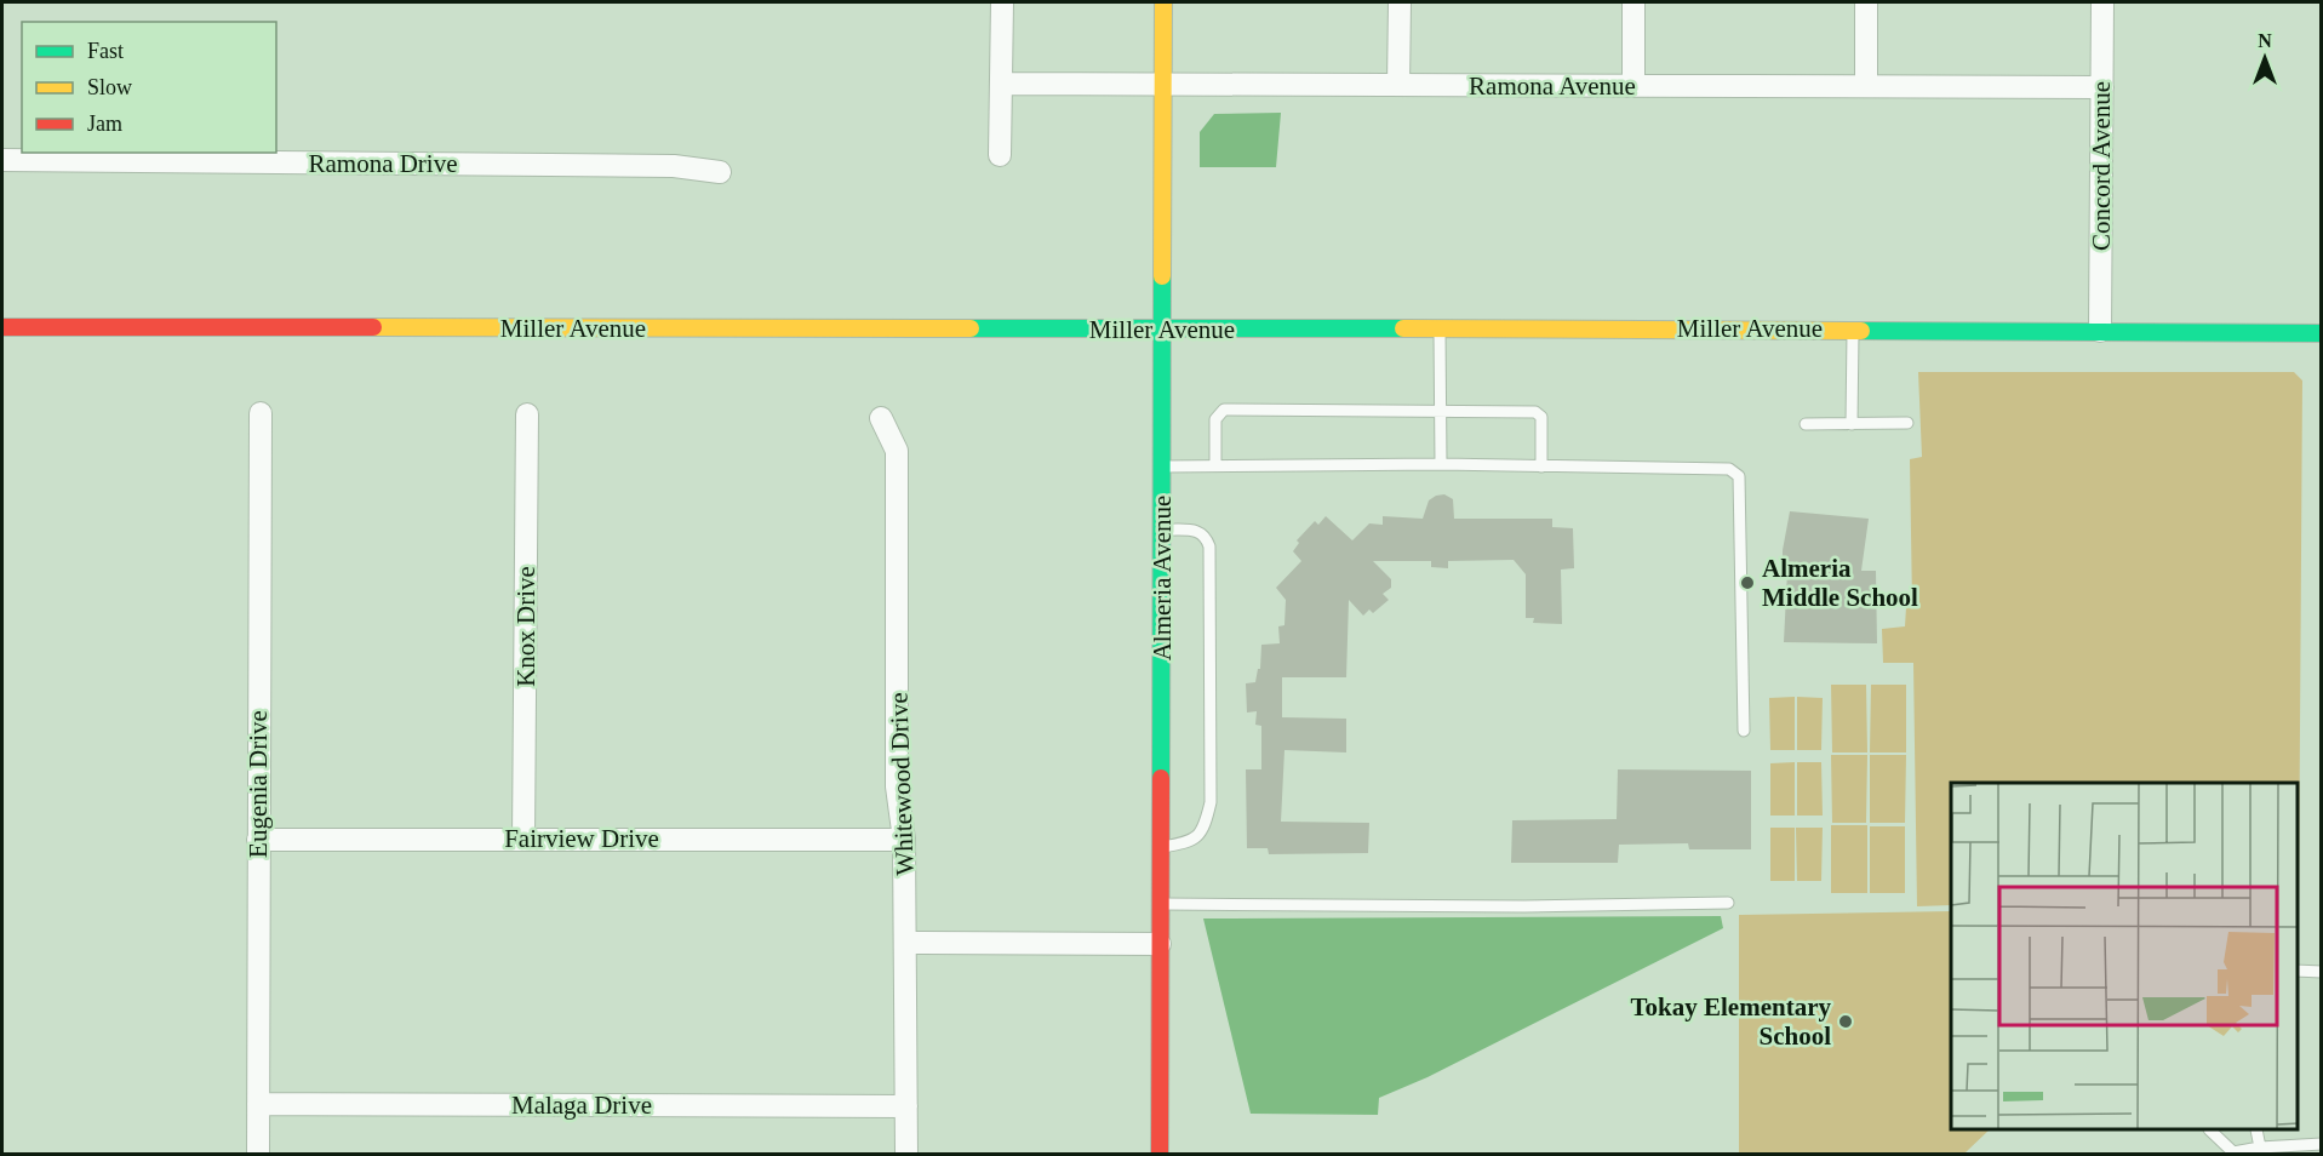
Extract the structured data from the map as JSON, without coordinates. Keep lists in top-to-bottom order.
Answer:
{
  "streets": {
    "street": [
      "Ramona Avenue",
      "Ramona Drive",
      "Concord Avenue",
      "Miller Avenue",
      "Almeria Avenue",
      "Knox Drive",
      "Eugenia Drive",
      "Whitewood Drive",
      "Fairview Drive",
      "Malaga Drive"
    ]
  },
  "crossings": [
    ["Ramona Avenue", "Concord Avenue"],
    ["Ramona Avenue", "Almeria Avenue"],
    ["Concord Avenue", "Miller Avenue"],
    ["Miller Avenue", "Almeria Avenue"],
    ["Knox Drive", "Fairview Drive"],
    ["Eugenia Drive", "Fairview Drive"],
    ["Eugenia Drive", "Malaga Drive"],
    ["Whitewood Drive", "Fairview Drive"],
    ["Whitewood Drive", "Malaga Drive"]
  ],
  "places": ["Almeria Middle School", "Tokay Elementary School"],
  "legend": ["Fast", "Slow", "Jam"],
  "north": "top"
}
